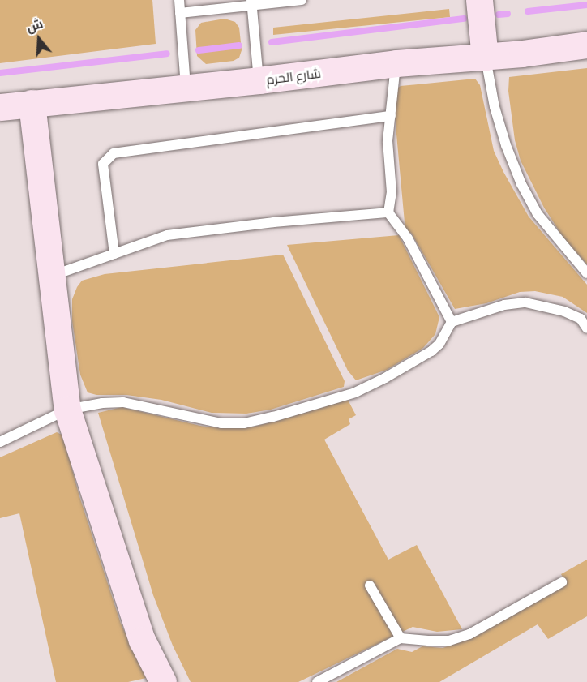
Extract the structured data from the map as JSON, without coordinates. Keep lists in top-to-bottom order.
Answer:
{
  "streets": {
    "street": ["شارع الحرم"]
  },
  "north": "top"
}
